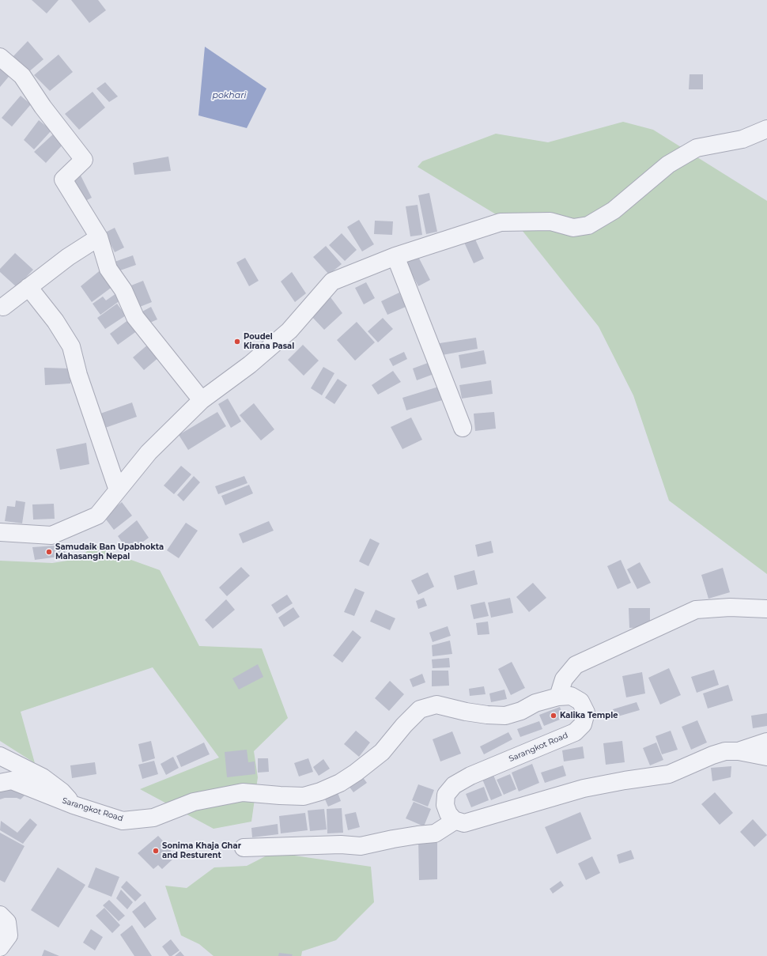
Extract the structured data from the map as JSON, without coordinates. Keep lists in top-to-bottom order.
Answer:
{
  "streets": {
    "street": ["Sarangkot Road"]
  },
  "water": ["pokhari"],
  "places": [
    "Poudel Kirana Pasal",
    "Samudaik Ban Upabhokta Mahasangh Nepal",
    "Kalika Temple",
    "Sonima Khaja Ghar and Resturent"
  ]
}
